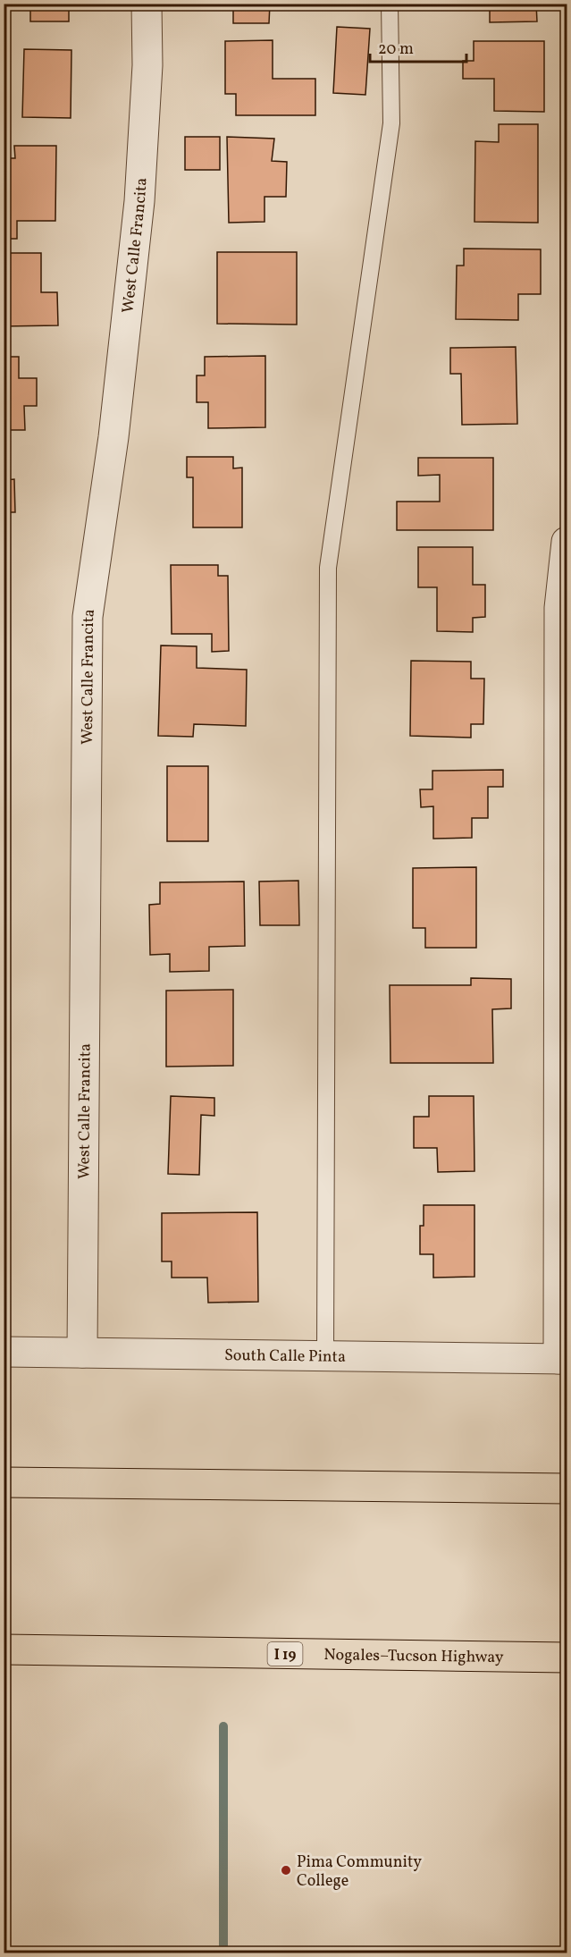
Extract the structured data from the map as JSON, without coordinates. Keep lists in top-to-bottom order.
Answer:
{
  "streets": {
    "highway": ["I 19", "Nogales–Tucson Highway"],
    "street": ["West Calle Francita", "South Calle Pinta"]
  },
  "crossings": [
    ["West Calle Francita", "South Calle Pinta"]
  ],
  "places": ["Pima Community College"],
  "scale_bar": "20 m"
}
